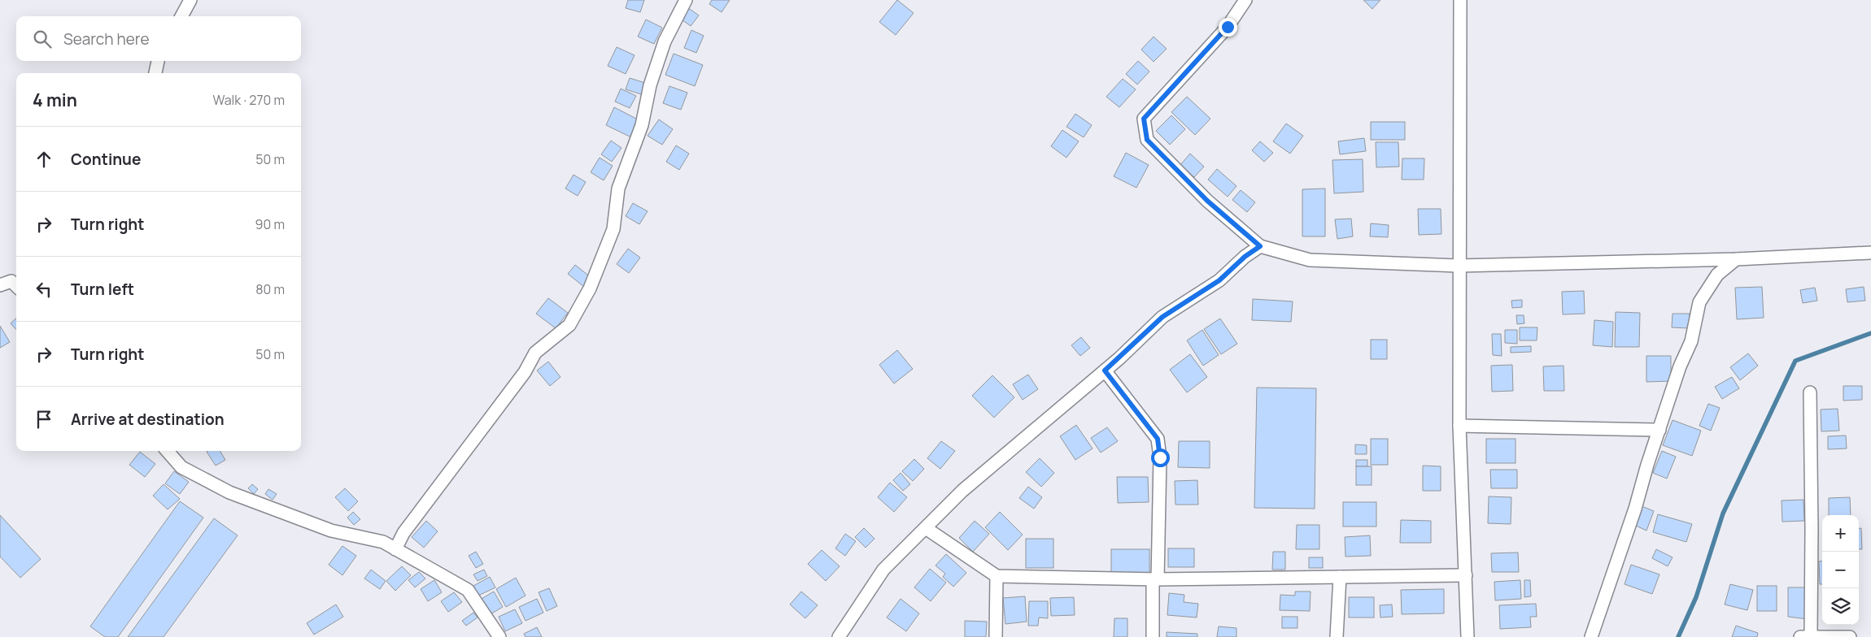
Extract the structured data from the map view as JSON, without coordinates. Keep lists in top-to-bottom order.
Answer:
{
  "page": {
    "search": "Search here",
    "heading": ["4 min", "Walk · 270 m"],
    "list": [
      ["Continue", "50 m"],
      ["Turn right", "90 m"],
      ["Turn left", "80 m"],
      ["Turn right", "50 m"],
      "Arrive at destination"
    ],
    "map_buttons": ["+", "−"]
  }
}
